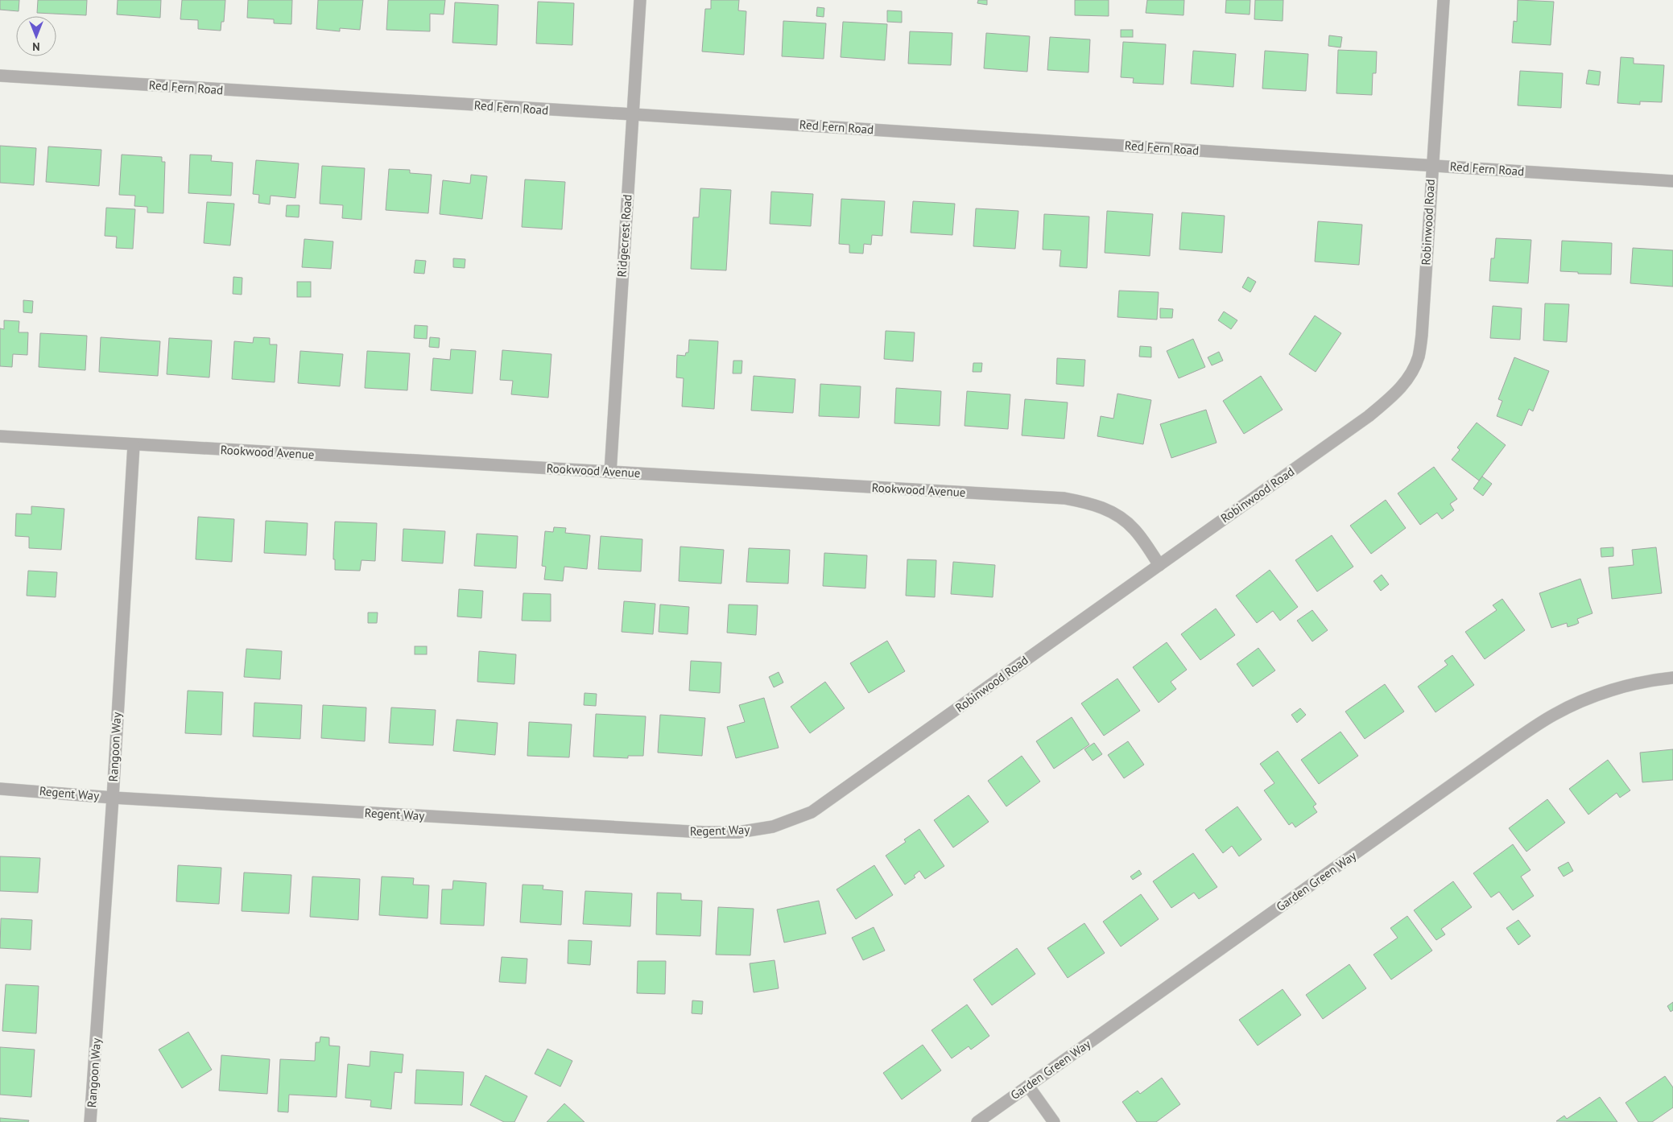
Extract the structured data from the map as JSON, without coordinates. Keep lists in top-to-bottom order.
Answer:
{
  "streets": {
    "street": [
      "Red Fern Road",
      "Robinwood Road",
      "Ridgecrest Road",
      "Rookwood Avenue",
      "Rangoon Way",
      "Regent Way",
      "Garden Green Way"
    ]
  },
  "crossings": [
    ["Red Fern Road", "Robinwood Road"],
    ["Red Fern Road", "Ridgecrest Road"],
    ["Robinwood Road", "Rookwood Avenue"],
    ["Robinwood Road", "Regent Way"],
    ["Ridgecrest Road", "Rookwood Avenue"],
    ["Rookwood Avenue", "Rangoon Way"],
    ["Rangoon Way", "Regent Way"]
  ],
  "north": "bottom"
}
